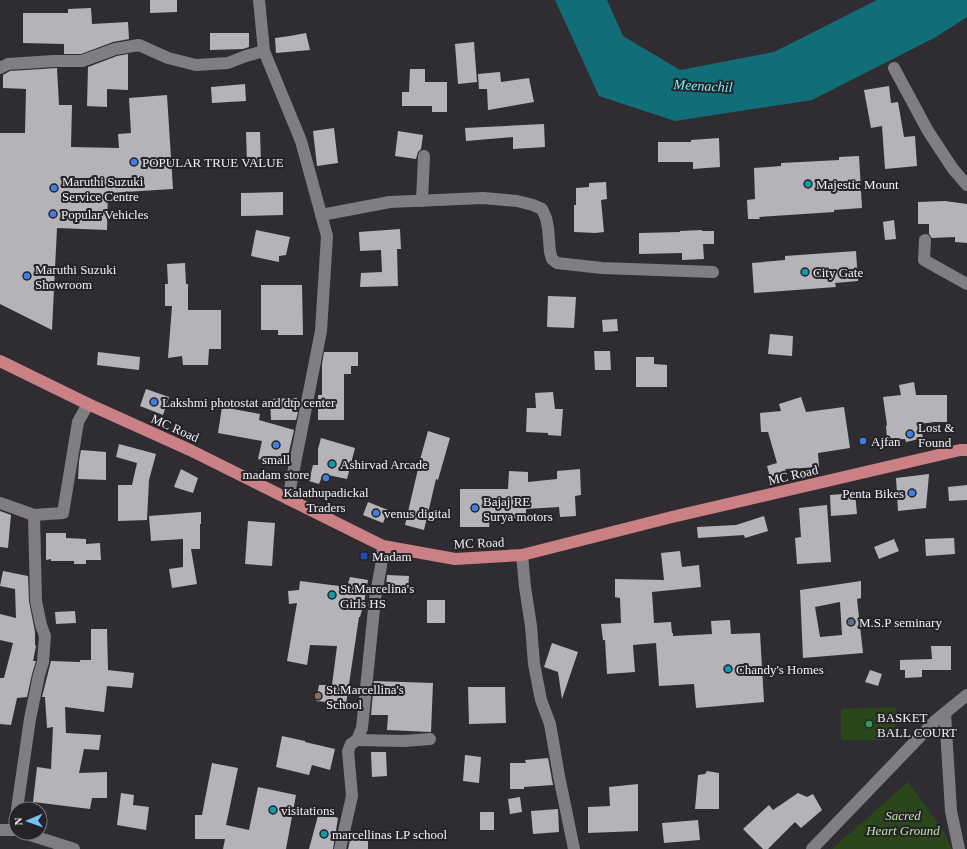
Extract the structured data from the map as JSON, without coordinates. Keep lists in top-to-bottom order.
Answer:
{
  "streets": {
    "main road": ["MC Road"]
  },
  "water": ["Meenachil"],
  "parks": ["Sacred Heart Ground"],
  "places": {
    "other": [
      "POPULAR TRUE VALUE",
      "Majestic Mount",
      "Maruthi Suzuki Service Centre",
      "Popular Vehicles",
      "City Gate",
      "Maruthi Suzuki Showroom",
      "Lakshmi photostat and dtp center",
      "Lost & Found",
      "Ajfan",
      "small madam store",
      "Ashirvad Arcade",
      "Kalathupadickal Traders",
      "Penta Bikes",
      "Bajaj RE Surya motors",
      "venus digital",
      "St.Marcelina's Girls HS",
      "M.S.P seminary",
      "Chandy's Homes",
      "St.Marcellina's School",
      "BASKET BALL COURT",
      "visitations",
      "marcellinas LP school"
    ],
    "transit": ["Madam"]
  },
  "north": "left"
}
